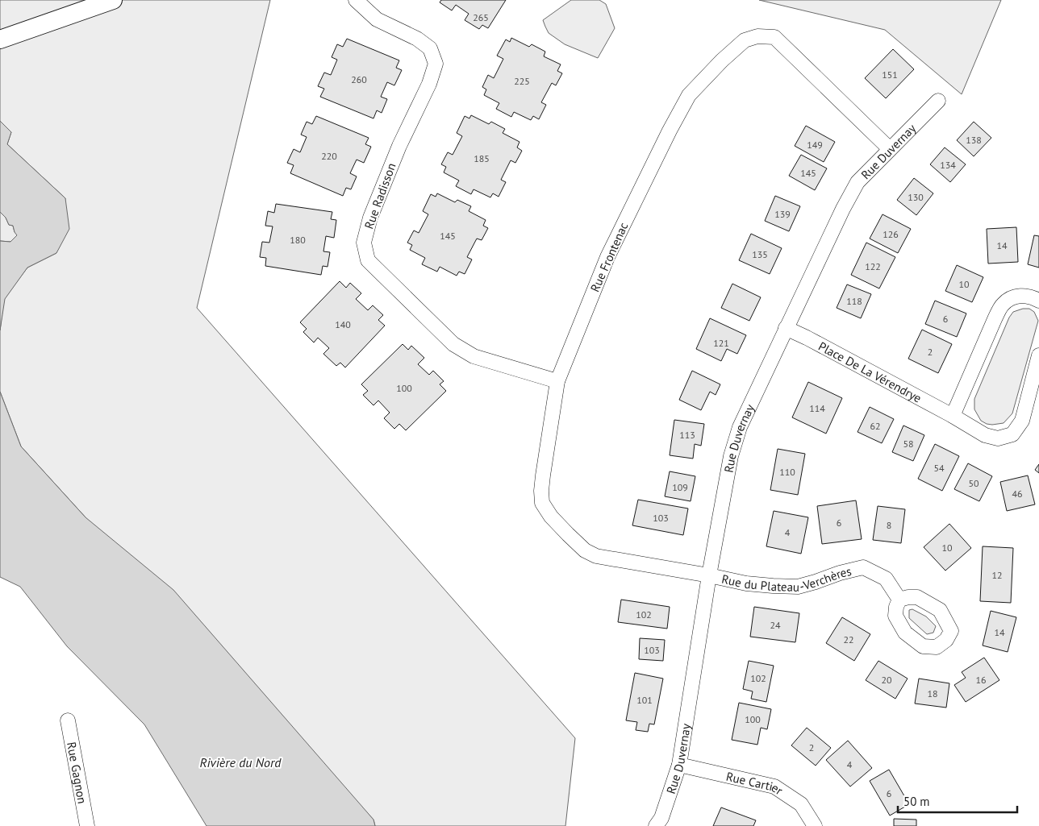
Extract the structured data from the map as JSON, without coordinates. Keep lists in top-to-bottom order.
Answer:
{
  "streets": {
    "street": [
      "Rue Duvernay",
      "Rue Radisson",
      "Rue Frontenac",
      "Place De La Vérendrye",
      "Rue du Plateau-Verchères",
      "Rue Gagnon",
      "Rue Cartier"
    ]
  },
  "crossings": [
    ["Rue Duvernay", "Rue Frontenac"],
    ["Rue Duvernay", "Place De La Vérendrye"],
    ["Rue Duvernay", "Rue du Plateau-Verchères"],
    ["Rue Duvernay", "Rue Cartier"],
    ["Rue Radisson", "Rue Frontenac"],
    ["Rue Frontenac", "Rue du Plateau-Verchères"]
  ],
  "water": ["Rivière du Nord"],
  "house_numbers": [
    "265",
    "151",
    "260",
    "225",
    "138",
    "149",
    "220",
    "185",
    "134",
    "145",
    "130",
    "139",
    "126",
    "145",
    "180",
    "14",
    "135",
    "122",
    "10",
    "118",
    "6",
    "140",
    "121",
    "2",
    "100",
    "114",
    "62",
    "113",
    "58",
    "54",
    "110",
    "50",
    "109",
    "46",
    "103",
    "6",
    "8",
    "4",
    "10",
    "12",
    "102",
    "24",
    "14",
    "22",
    "103",
    "102",
    "20",
    "16",
    "18",
    "101",
    "100",
    "2",
    "4",
    "6"
  ],
  "scale_bar": "50 m"
}
